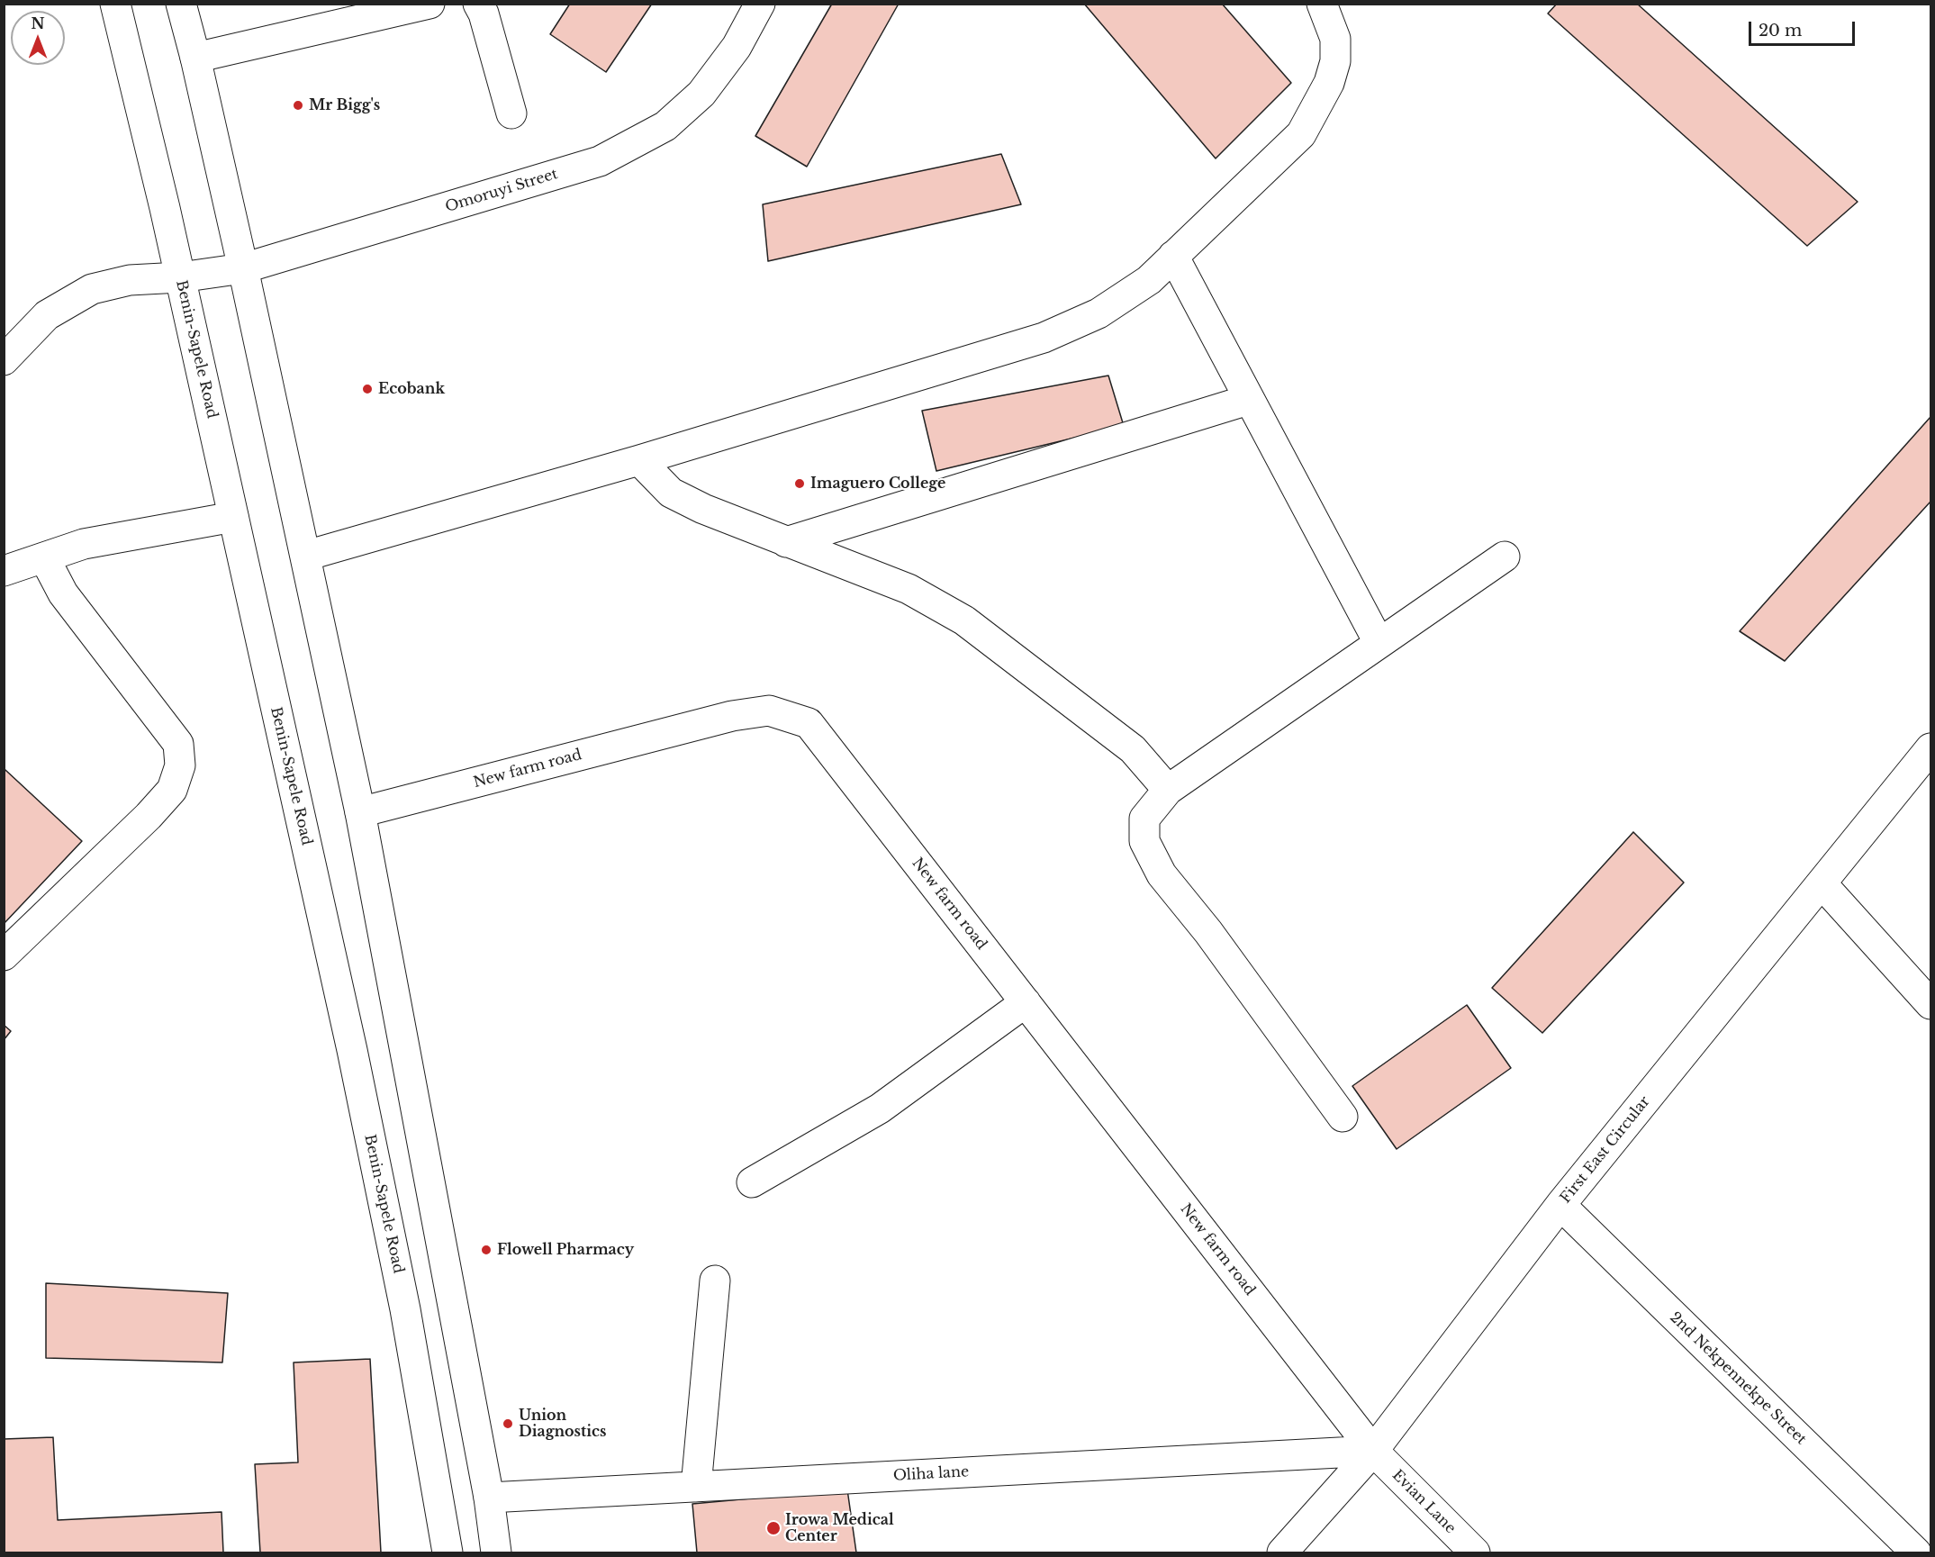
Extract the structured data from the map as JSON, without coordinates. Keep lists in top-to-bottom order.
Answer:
{
  "streets": {
    "main road": [
      "Omoruyi Street",
      "Benin-Sapele Road",
      "New farm road",
      "First East Circular",
      "2nd Nekpennekpe Street",
      "Oliha lane",
      "Evian Lane"
    ]
  },
  "crossings": [
    ["Omoruyi Street", "Benin-Sapele Road"],
    ["New farm road", "First East Circular"],
    ["New farm road", "Oliha lane"],
    ["New farm road", "Evian Lane"],
    ["First East Circular", "2nd Nekpennekpe Street"],
    ["First East Circular", "Oliha lane"],
    ["First East Circular", "Evian Lane"],
    ["Oliha lane", "Evian Lane"]
  ],
  "places": [
    "Mr Bigg's",
    "Ecobank",
    "Imaguero College",
    "Flowell Pharmacy",
    "Union Diagnostics",
    "Irowa Medical Center"
  ],
  "scale_bar": "20 m",
  "north": "top"
}
